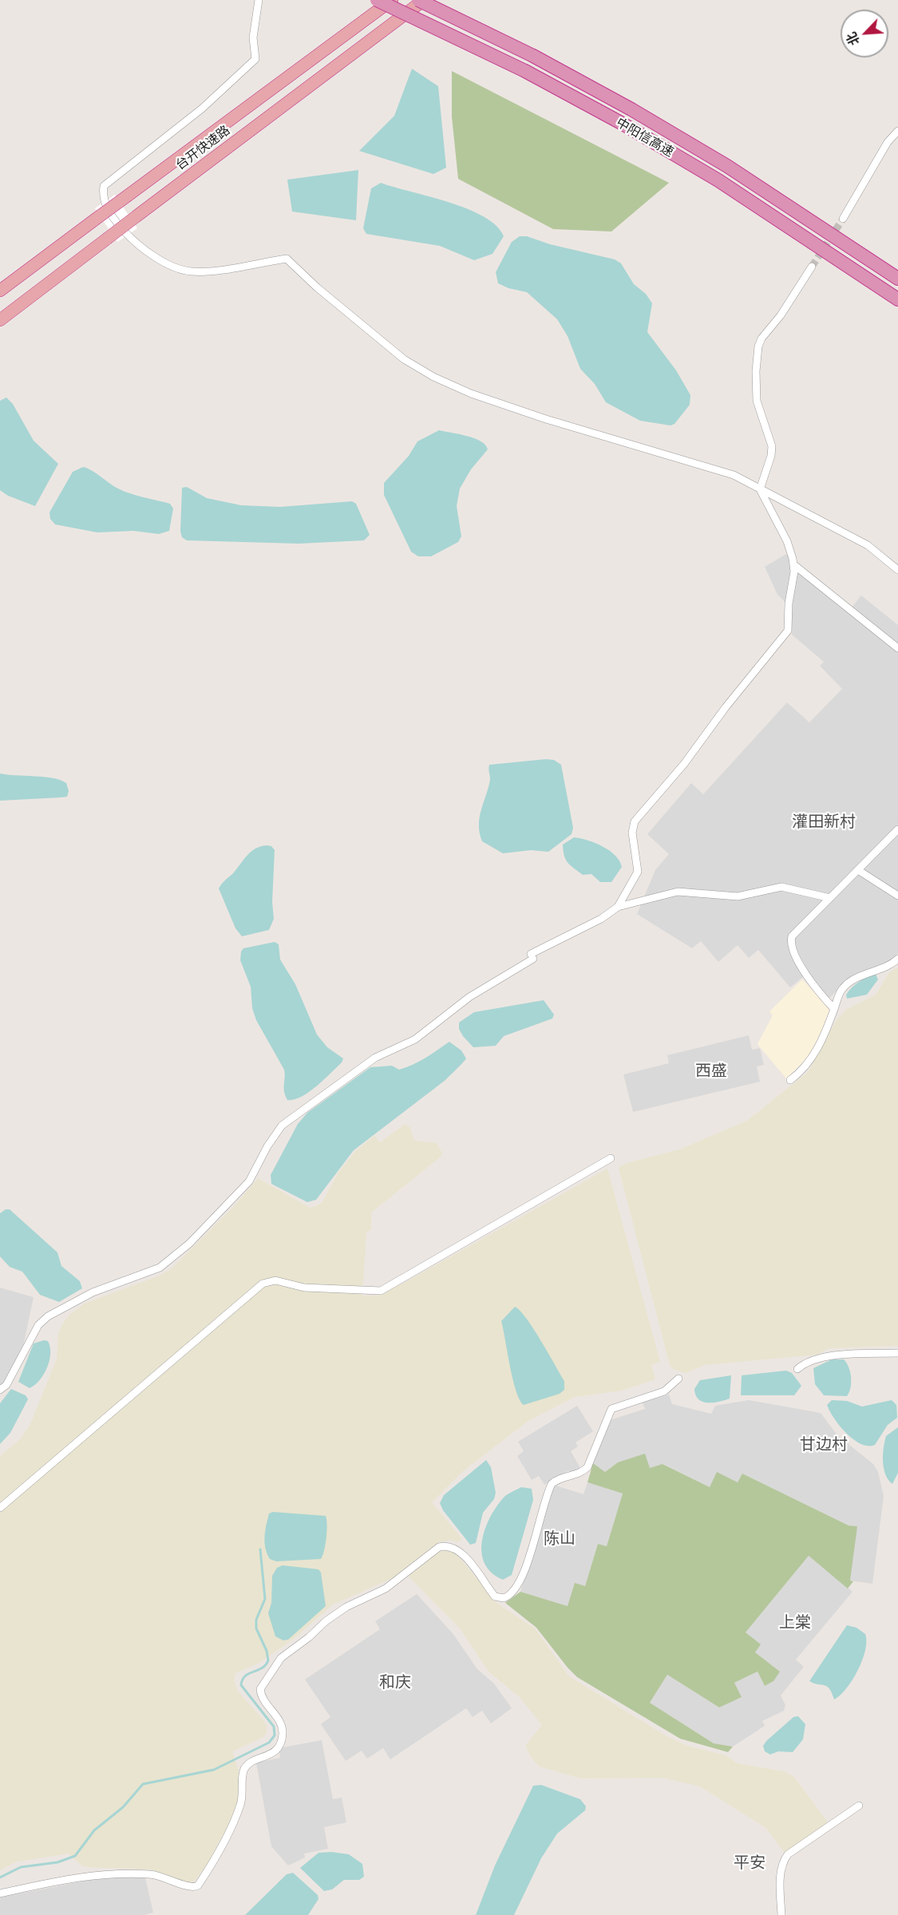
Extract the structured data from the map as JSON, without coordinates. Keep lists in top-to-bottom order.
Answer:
{
  "streets": {
    "highway": ["中阳信高速", "台开快速路"]
  },
  "districts": [
    "灌田新村",
    "西盛",
    "甘边村",
    "陈山",
    "上棠",
    "和庆",
    "平安"
  ],
  "north": "bottom left"
}
